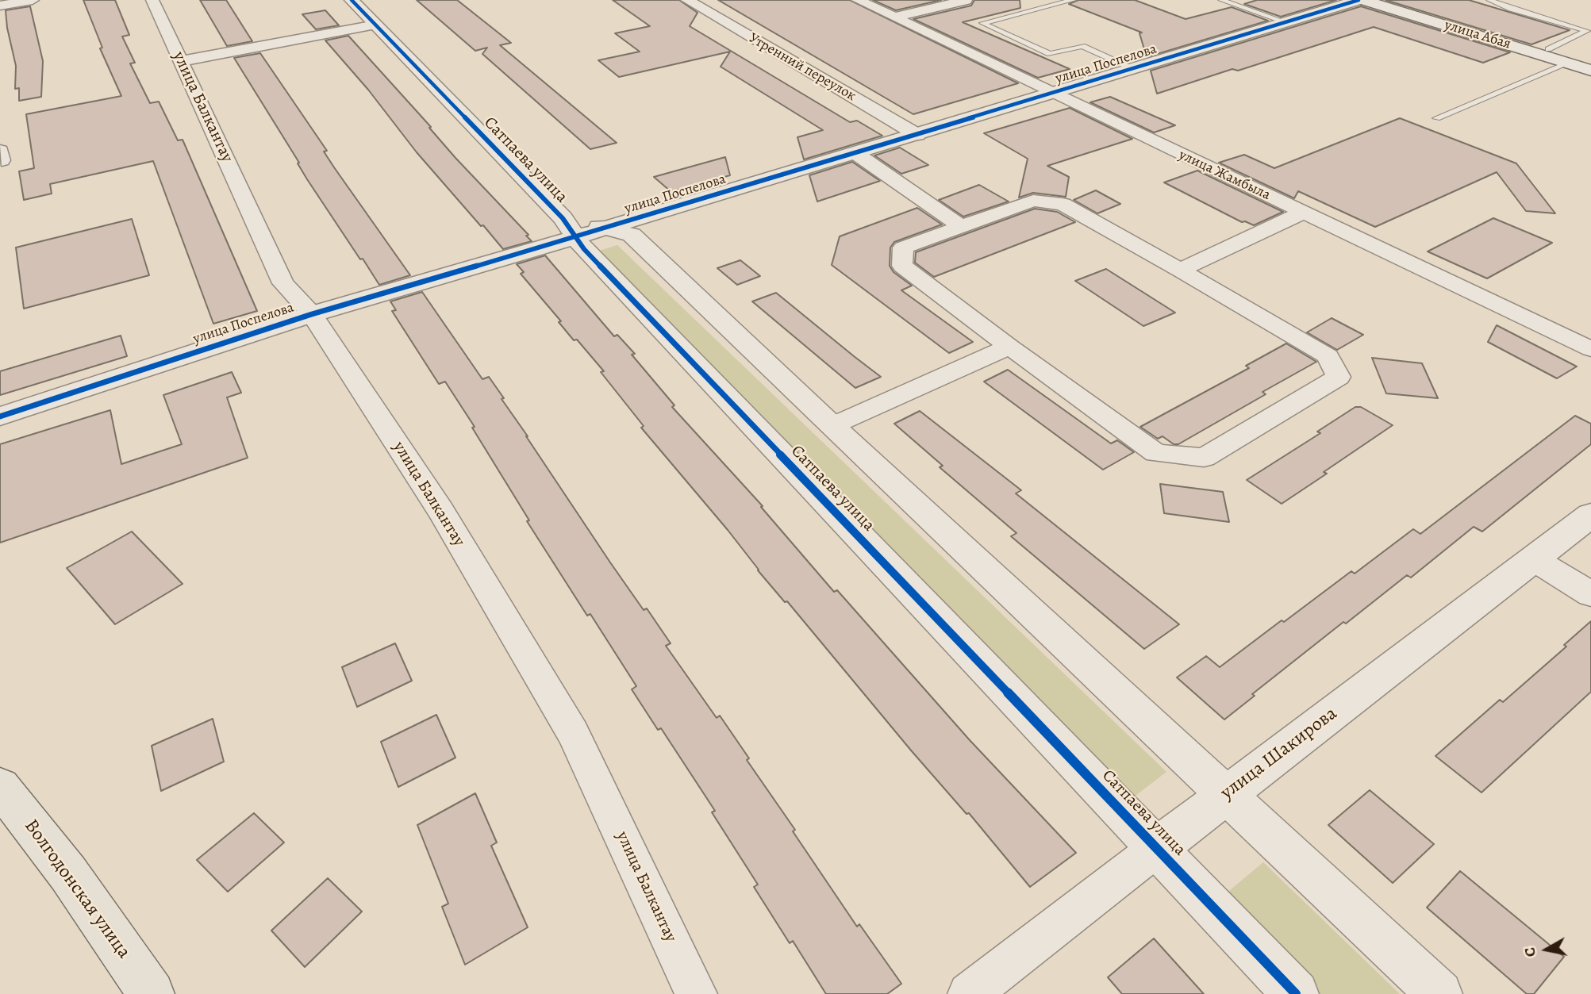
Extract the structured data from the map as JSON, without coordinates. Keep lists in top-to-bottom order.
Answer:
{
  "streets": {
    "main road": ["Волгодонская улица"],
    "street": [
      "улица Абая",
      "улица Поспелова",
      "Утренний переулок",
      "улица Балкантау",
      "Сатпаева улица",
      "улица Жамбыла",
      "улица Шакирова"
    ]
  },
  "crossings": [
    ["улица Поспелова", "Утренний переулок"],
    ["улица Поспелова", "улица Балкантау"],
    ["улица Поспелова", "Сатпаева улица"],
    ["улица Поспелова", "улица Жамбыла"],
    ["Сатпаева улица", "улица Шакирова"]
  ],
  "north": "left"
}
